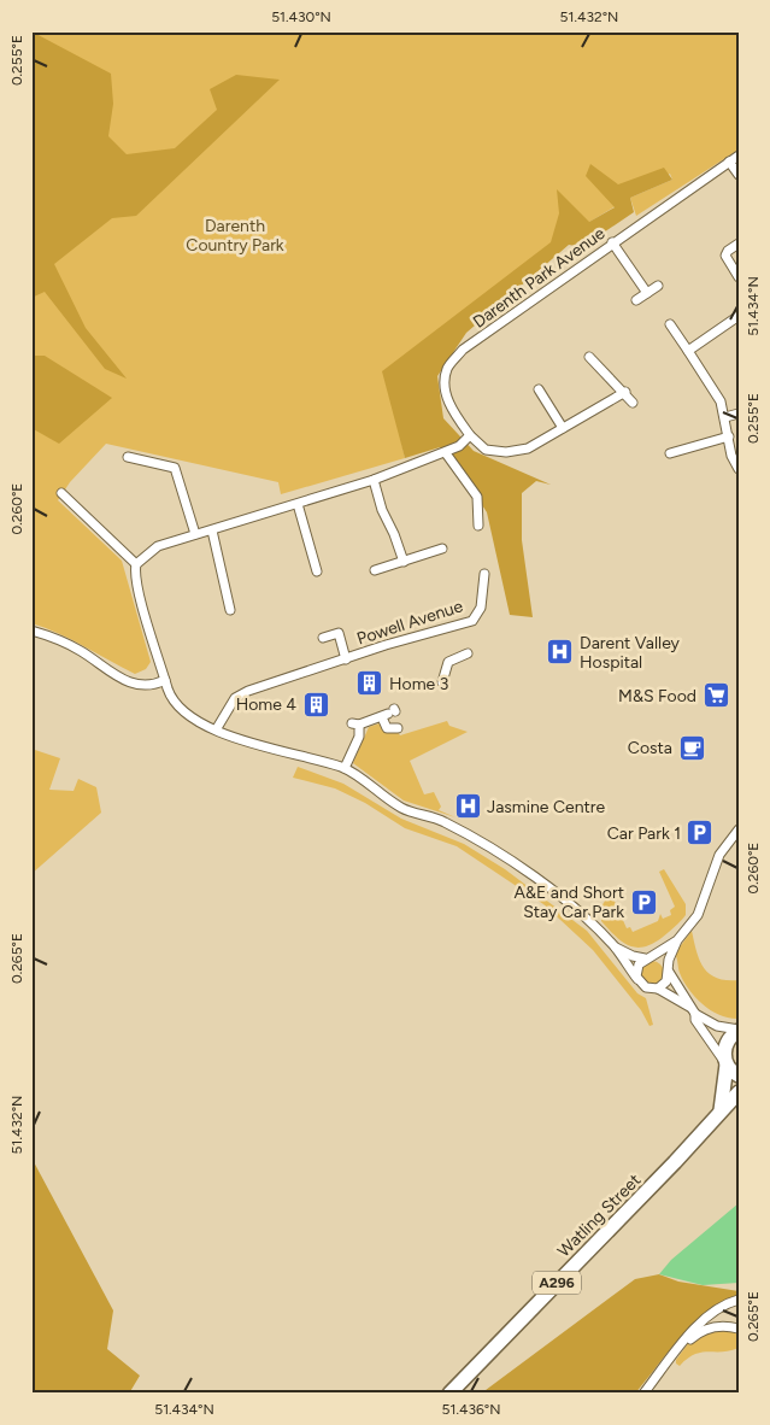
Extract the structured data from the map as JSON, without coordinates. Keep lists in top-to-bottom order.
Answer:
{
  "streets": {
    "main road": ["Watling Street", "A296"],
    "street": ["Darenth Park Avenue", "Powell Avenue"]
  },
  "parks": ["Darenth Country Park"],
  "places": {
    "hospital": ["Darent Valley Hospital", "Jasmine Centre"],
    "building": ["Home 3", "Home 4"],
    "supermarket": ["M&S Food"],
    "cafe": ["Costa"],
    "parking": ["Car Park 1", "A&E and Short Stay Car Park"]
  },
  "coordinates": [
    "51.430°N",
    "51.432°N",
    "0.255°E",
    "51.434°N",
    "0.260°E",
    "0.265°E",
    "51.436°N"
  ]
}
